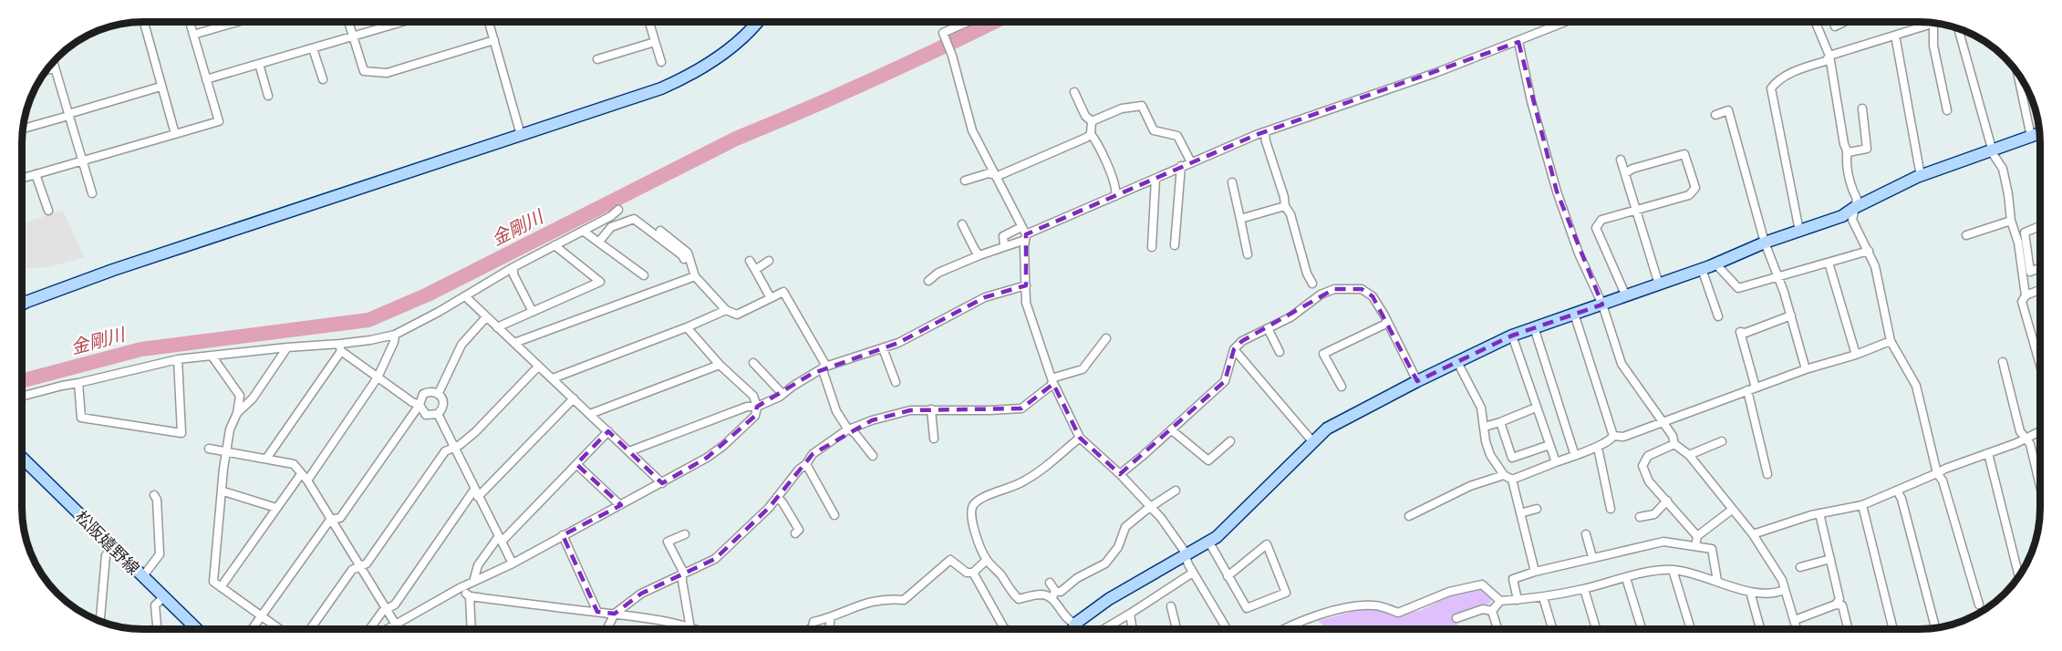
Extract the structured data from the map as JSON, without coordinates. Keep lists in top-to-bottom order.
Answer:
{
  "streets": {
    "street": ["松阪嬉野線"]
  },
  "water": ["金剛川"]
}
